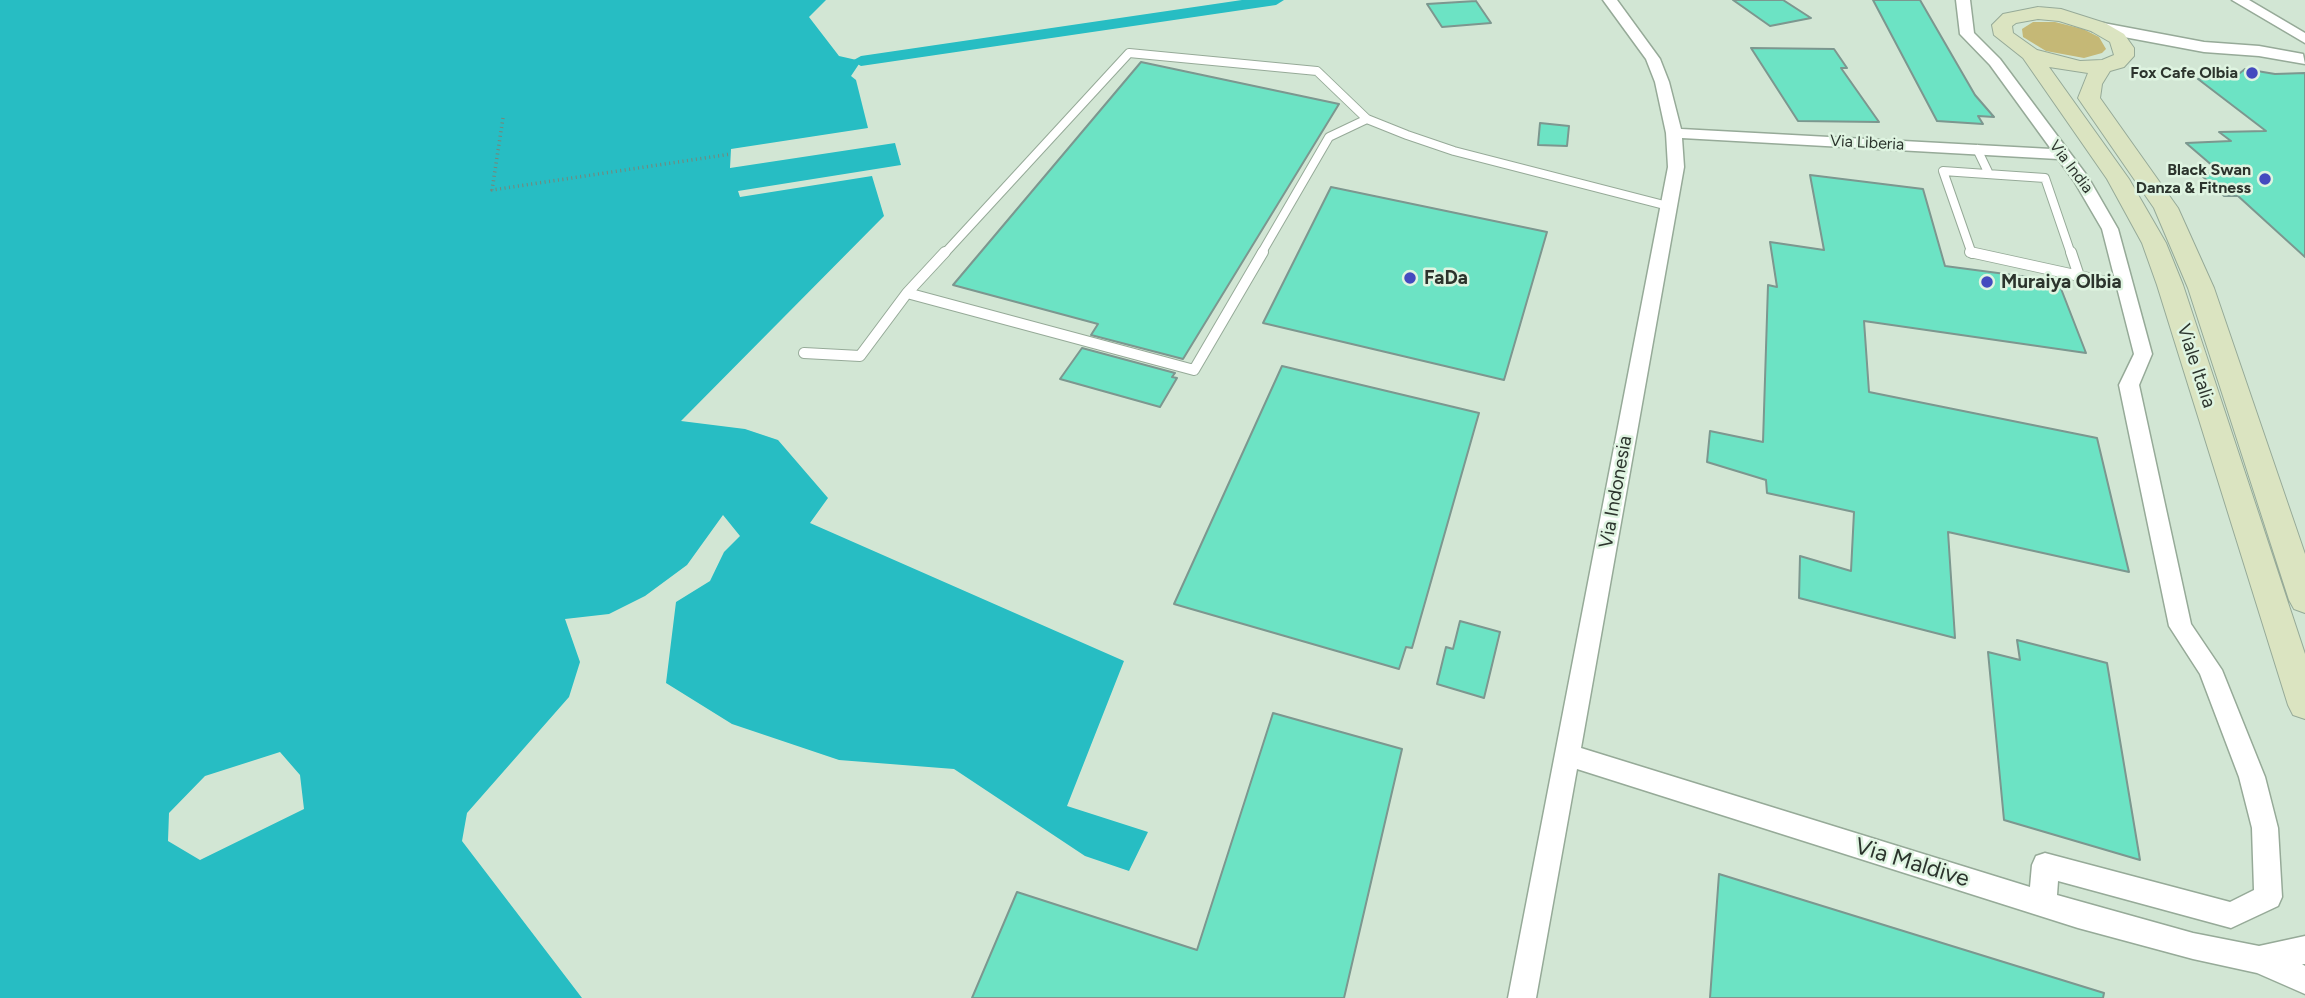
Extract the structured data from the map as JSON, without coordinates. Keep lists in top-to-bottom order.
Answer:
{
  "streets": {
    "main road": ["Viale Italia"],
    "street": [
      "Via Liberia",
      "Via India",
      "Via Indonesia",
      "Via Maldive"
    ]
  },
  "crossings": [
    ["Via Liberia", "Via India"],
    ["Via Liberia", "Via Indonesia"],
    ["Via India", "Via Maldive"],
    ["Via Indonesia", "Via Maldive"]
  ],
  "places": [
    "Fox Cafe Olbia",
    "Black Swan Danza & Fitness",
    "FaDa",
    "Muraiya Olbia"
  ]
}
